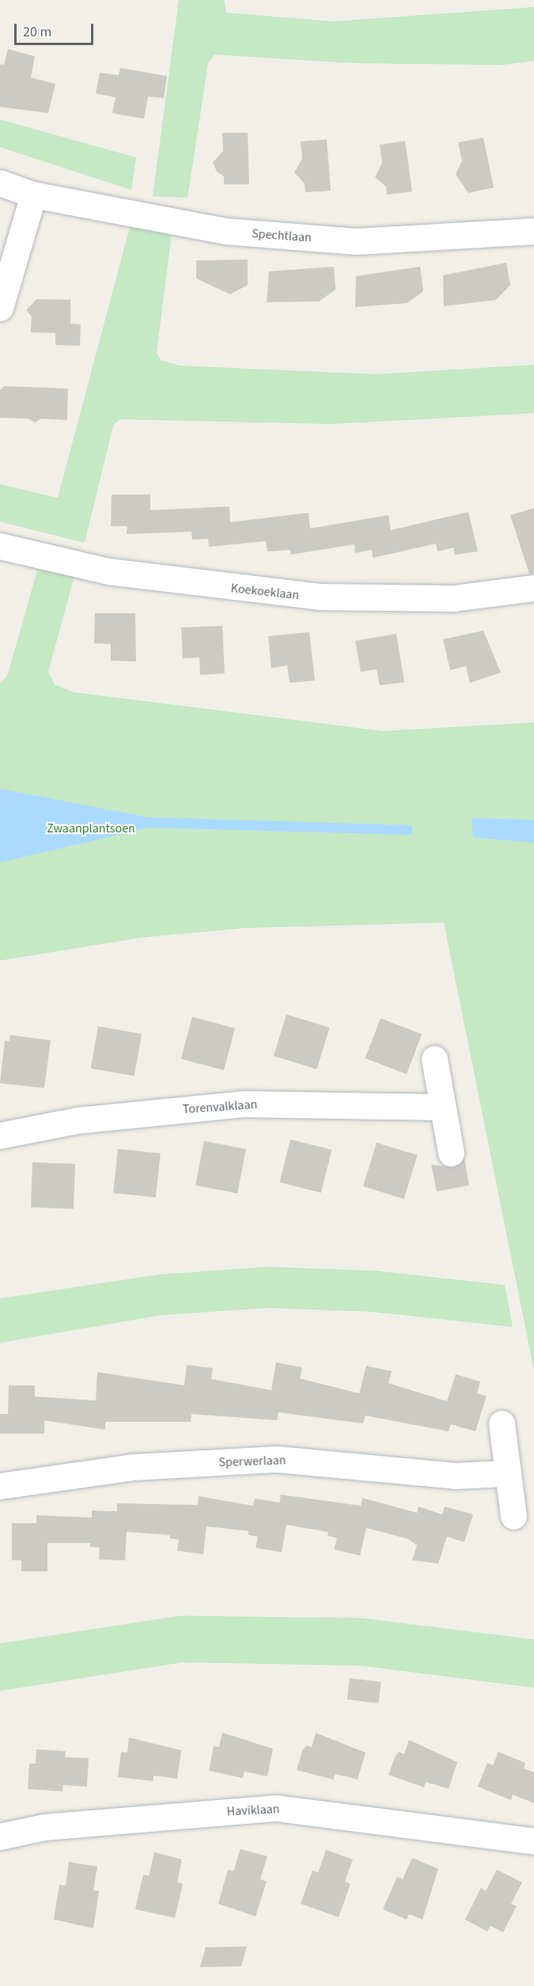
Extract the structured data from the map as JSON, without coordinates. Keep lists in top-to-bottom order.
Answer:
{
  "streets": {
    "street": [
      "Spechtlaan",
      "Koekoeklaan",
      "Torenvalklaan",
      "Sperwerlaan",
      "Haviklaan"
    ]
  },
  "parks": ["Zwaanplantsoen"],
  "scale_bar": "20 m"
}
